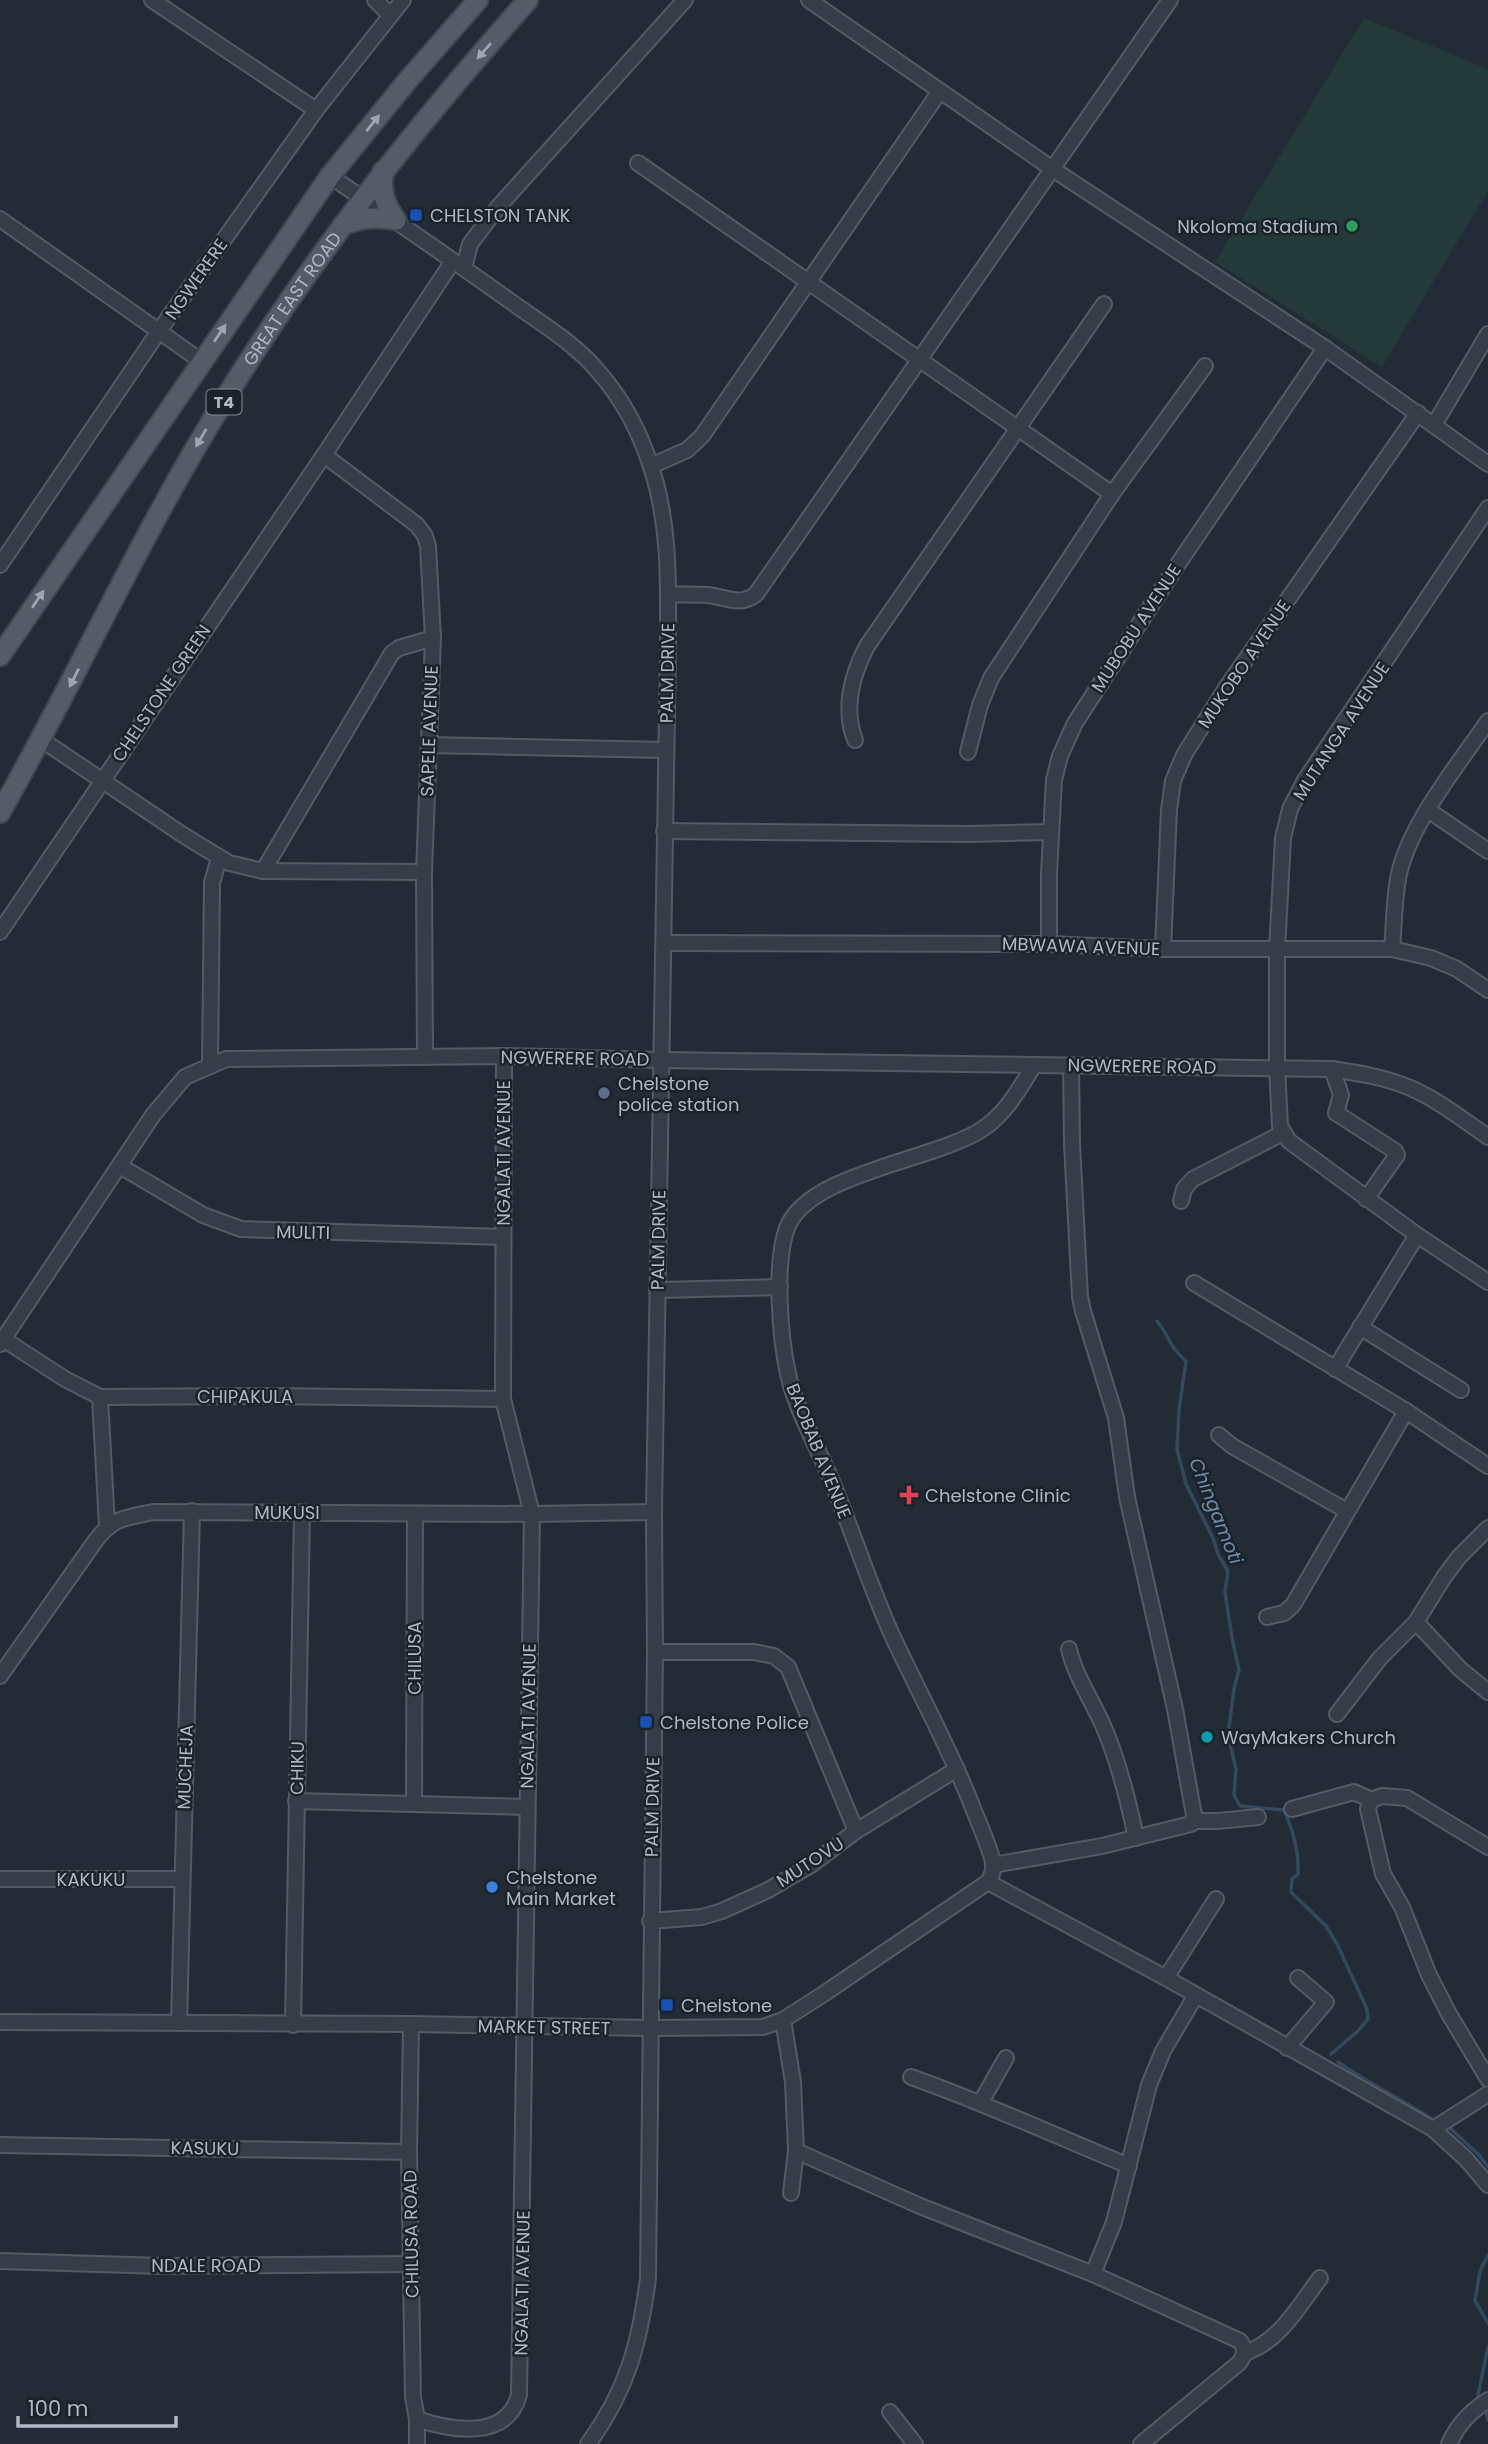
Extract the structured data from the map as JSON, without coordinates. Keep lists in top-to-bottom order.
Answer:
{
  "streets": {
    "main road": ["GREAT EAST ROAD", "T4"],
    "street": [
      "NGWERERE",
      "MUBOBU AVENUE",
      "MUKOBO AVENUE",
      "PALM DRIVE",
      "CHELSTONE GREEN",
      "SAPELE AVENUE",
      "MUTANGA AVENUE",
      "MBWAWA AVENUE",
      "NGWERERE ROAD",
      "NGALATI AVENUE",
      "MULITI",
      "CHIPAKULA",
      "BAOBAB AVENUE",
      "MUKUSI",
      "CHILUSA",
      "MUCHEJA",
      "CHIKU",
      "MUTOVU",
      "KAKUKU",
      "MARKET STREET",
      "KASUKU",
      "CHILUSA ROAD",
      "NDALE ROAD"
    ]
  },
  "crossings": [
    ["GREAT EAST ROAD", "PALM DRIVE"],
    ["T4", "PALM DRIVE"],
    ["MUBOBU AVENUE", "MBWAWA AVENUE"],
    ["MUKOBO AVENUE", "MBWAWA AVENUE"],
    ["PALM DRIVE", "CHELSTONE GREEN"],
    ["PALM DRIVE", "MBWAWA AVENUE"],
    ["PALM DRIVE", "NGWERERE ROAD"],
    ["PALM DRIVE", "MUKUSI"],
    ["PALM DRIVE", "MUTOVU"],
    ["PALM DRIVE", "MARKET STREET"],
    ["CHELSTONE GREEN", "SAPELE AVENUE"],
    ["SAPELE AVENUE", "NGWERERE ROAD"],
    ["MUTANGA AVENUE", "MBWAWA AVENUE"],
    ["MUTANGA AVENUE", "NGWERERE ROAD"],
    ["NGWERERE ROAD", "NGALATI AVENUE"],
    ["NGWERERE ROAD", "MULITI"],
    ["NGWERERE ROAD", "CHIPAKULA"],
    ["NGWERERE ROAD", "BAOBAB AVENUE"],
    ["NGALATI AVENUE", "MULITI"],
    ["NGALATI AVENUE", "CHIPAKULA"],
    ["NGALATI AVENUE", "MUKUSI"],
    ["NGALATI AVENUE", "MARKET STREET"],
    ["NGALATI AVENUE", "CHILUSA ROAD"],
    ["BAOBAB AVENUE", "MUTOVU"],
    ["MUKUSI", "CHILUSA"],
    ["MUKUSI", "MUCHEJA"],
    ["MUKUSI", "CHIKU"],
    ["MUCHEJA", "KAKUKU"],
    ["MUCHEJA", "MARKET STREET"],
    ["CHIKU", "MARKET STREET"],
    ["MARKET STREET", "CHILUSA ROAD"],
    ["KASUKU", "CHILUSA ROAD"],
    ["CHILUSA ROAD", "NDALE ROAD"]
  ],
  "water": ["Chingamoti"],
  "places": {
    "transit": ["CHELSTON TANK", "Chelstone Police", "Chelstone"],
    "other": [
      "Nkoloma Stadium",
      "Chelstone police station",
      "WayMakers Church",
      "Chelstone Main Market"
    ],
    "health": ["Chelstone Clinic"]
  },
  "scale_bar": "100 m"
}
